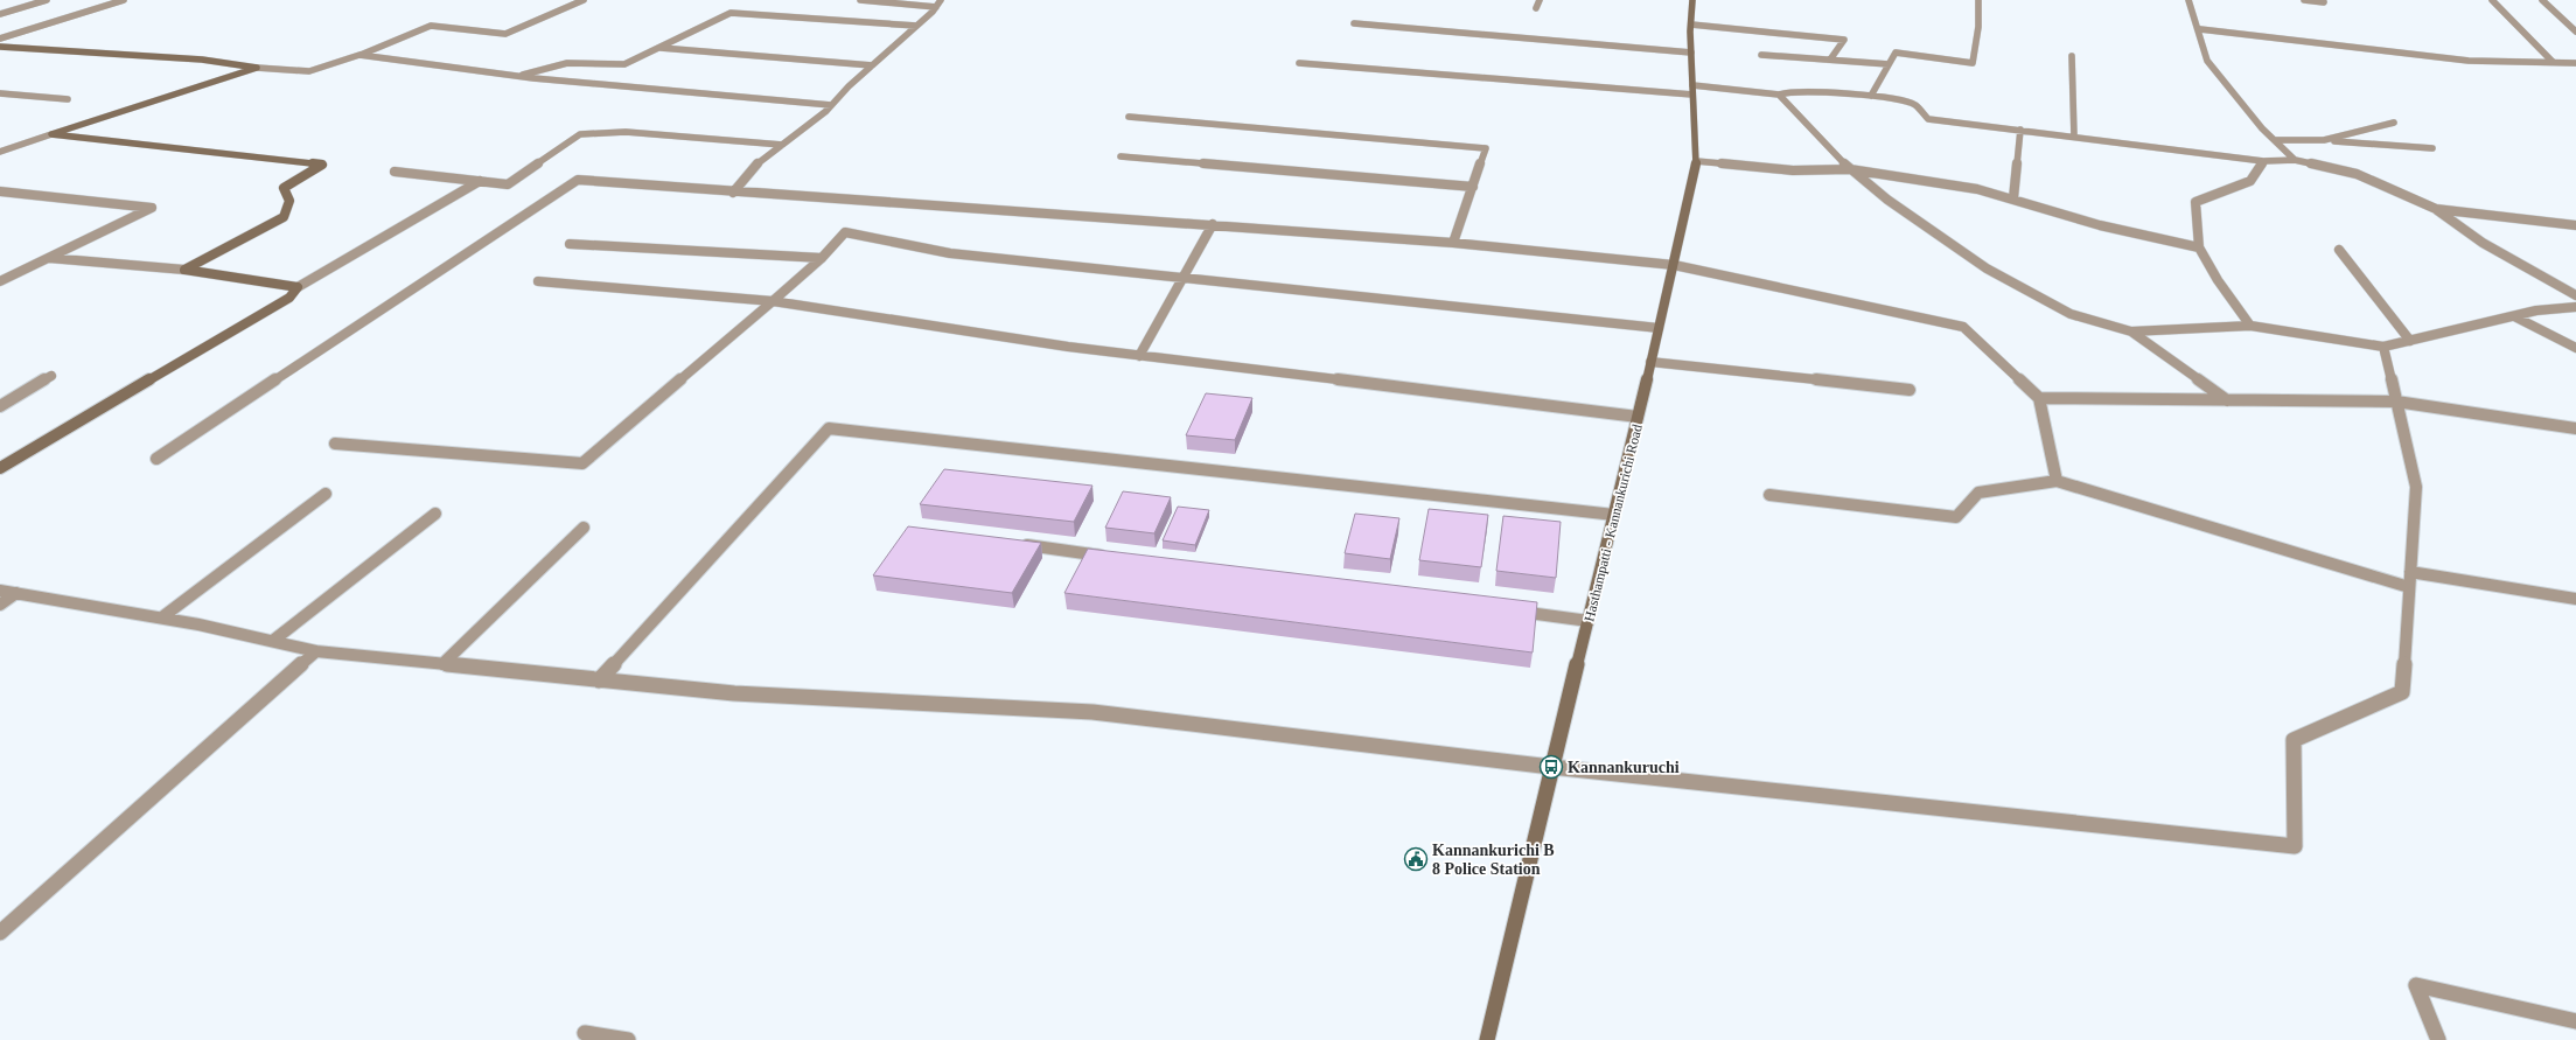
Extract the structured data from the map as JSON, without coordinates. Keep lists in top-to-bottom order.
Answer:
{
  "streets": {
    "main road": ["Hasthampatti - Kannankurichi Road"]
  },
  "places": {
    "bus stop": ["Kannankuruchi"],
    "public building": ["Kannankurichi B 8 Police Station"]
  }
}
